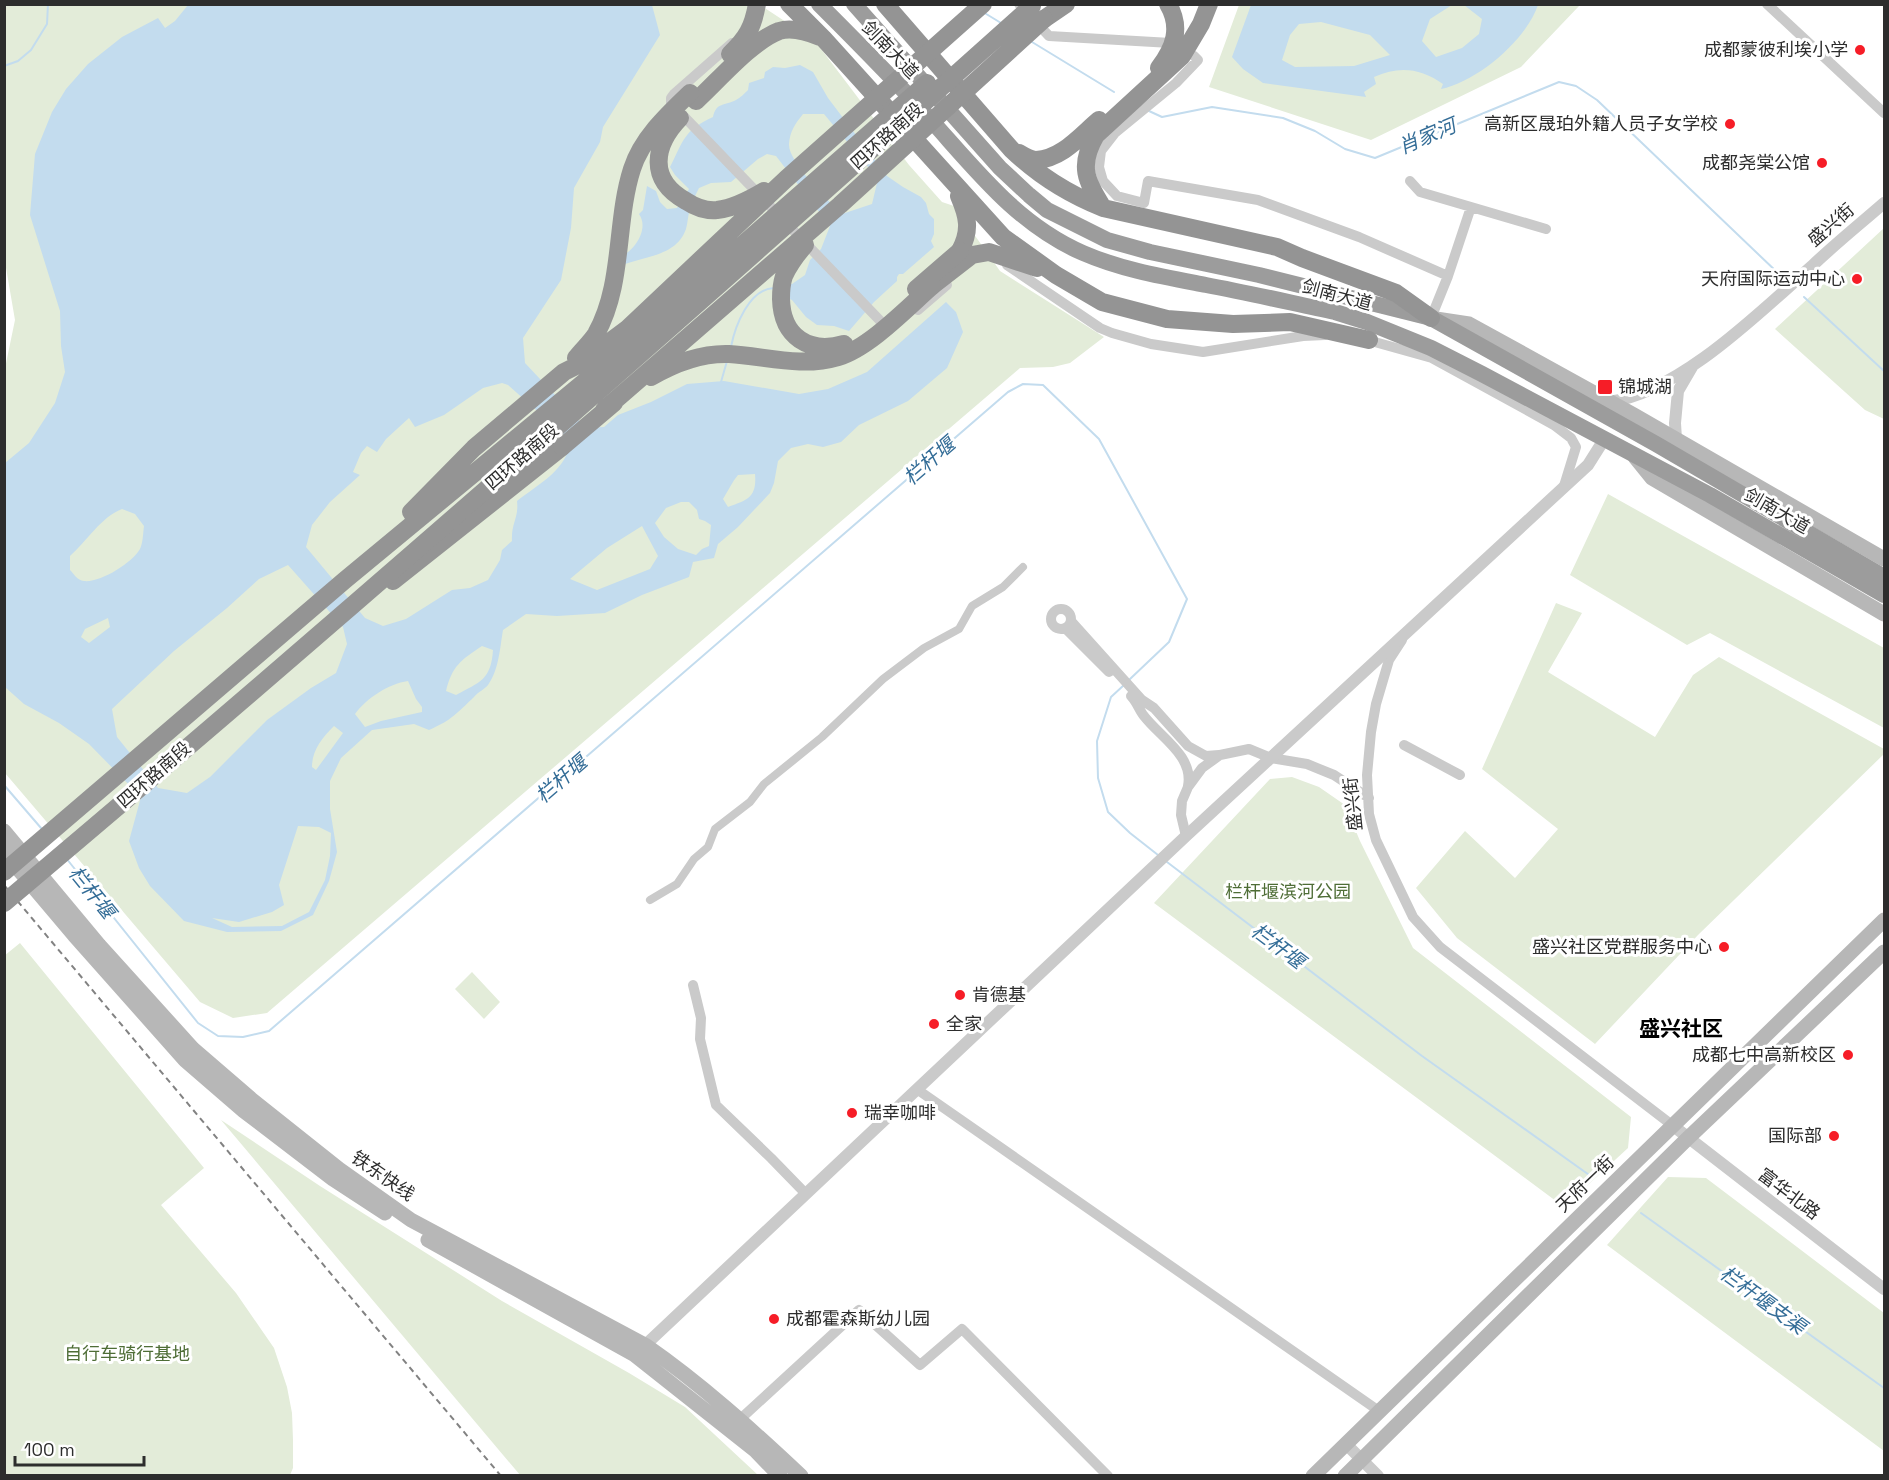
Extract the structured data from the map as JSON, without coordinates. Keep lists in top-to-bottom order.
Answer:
{
  "streets": {
    "highway": ["剑南大道", "四环路南段"],
    "main road": ["铁东快线", "天府一街"],
    "street": ["盛兴街", "富华北路"]
  },
  "crossings": [
    ["剑南大道", "盛兴街"],
    ["盛兴街", "天府一街"],
    ["盛兴街", "富华北路"],
    ["天府一街", "富华北路"]
  ],
  "districts": ["盛兴社区"],
  "water": ["肖家河", "栏杆堰", "栏杆堰支渠"],
  "parks": ["栏杆堰滨河公园", "自行车骑行基地"],
  "places": {
    "other": [
      "成都蒙彼利埃小学",
      "高新区晟珀外籍人员子女学校",
      "成都尧棠公馆",
      "天府国际运动中心",
      "盛兴社区党群服务中心",
      "肯德基",
      "全家",
      "成都七中高新校区",
      "瑞幸咖啡",
      "国际部",
      "成都霍森斯幼儿园"
    ],
    "transit": ["锦城湖"]
  },
  "scale_bar": "100 m"
}
